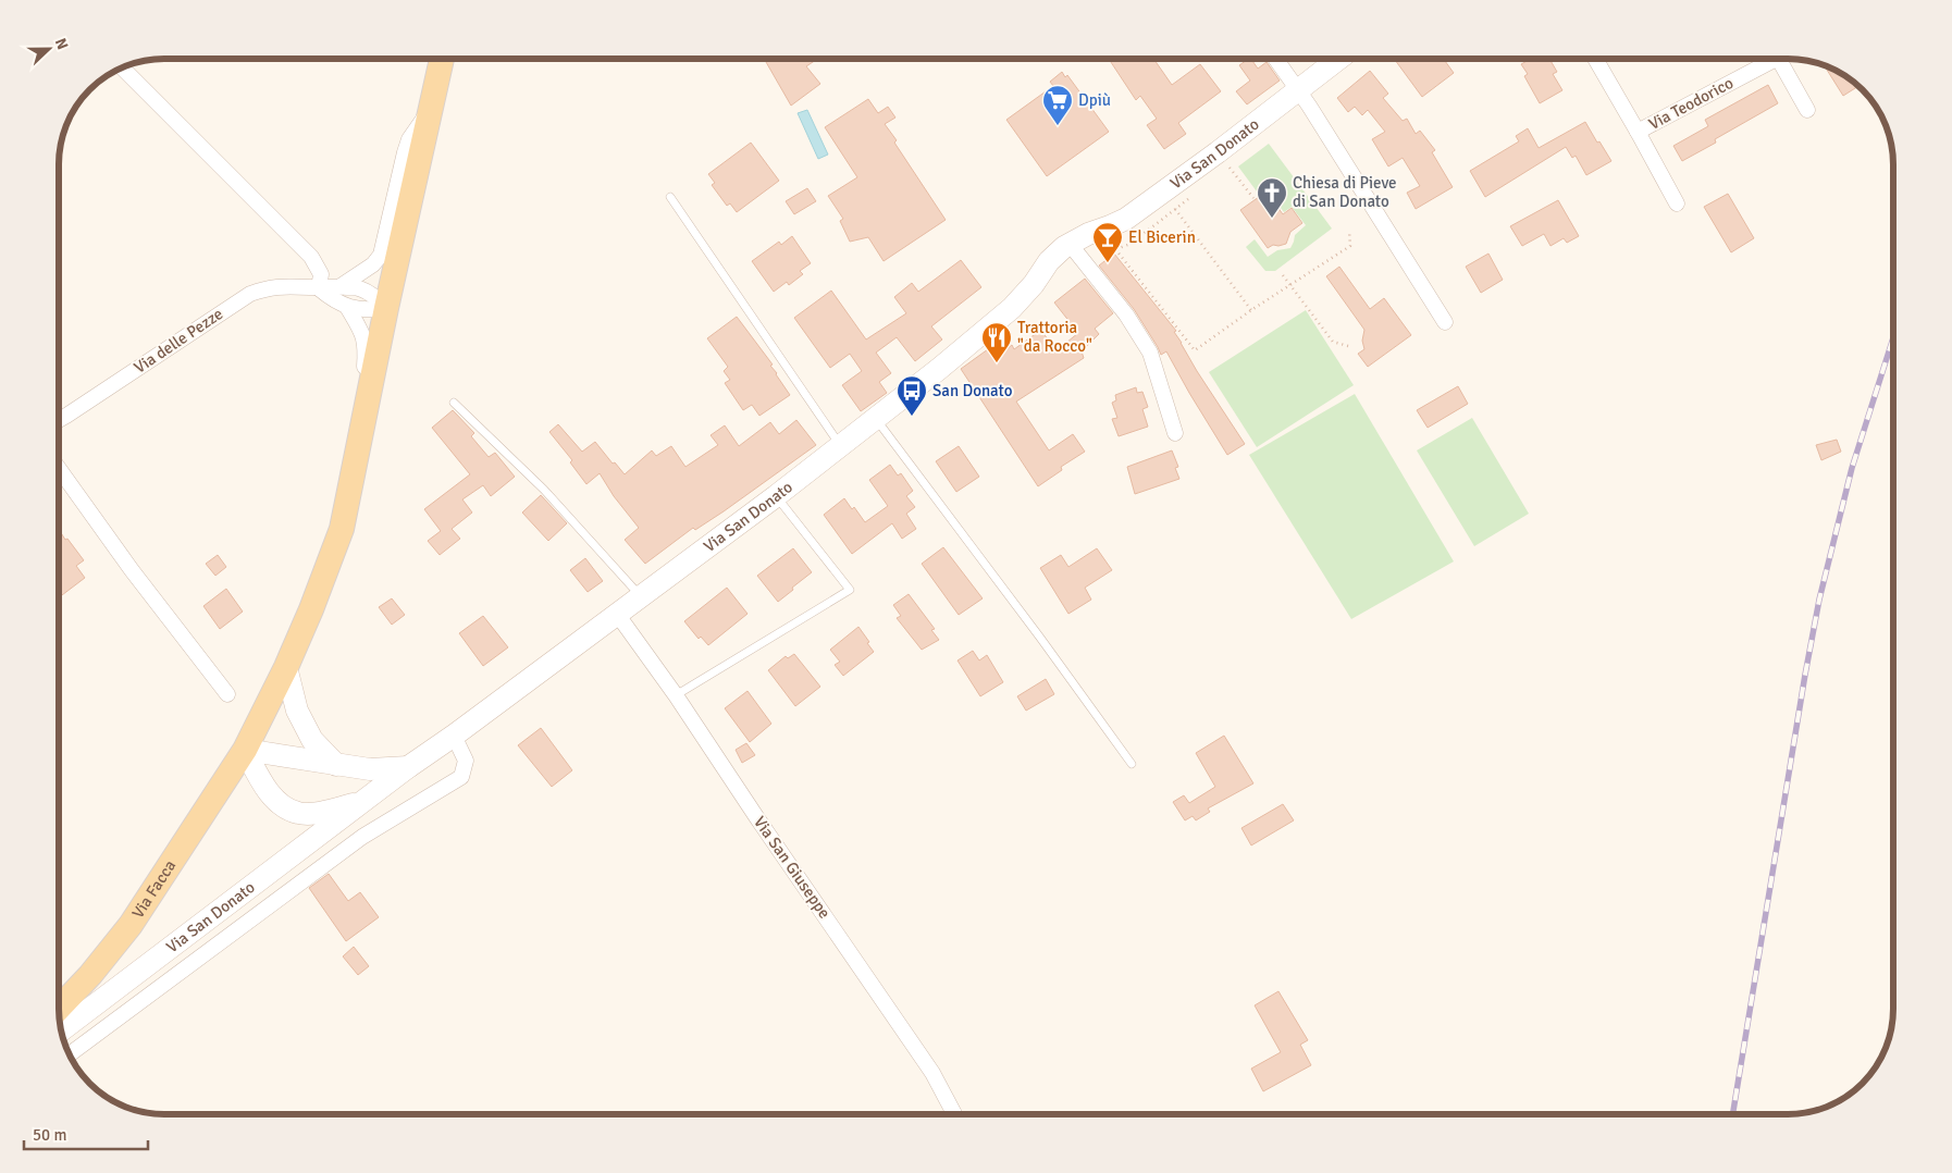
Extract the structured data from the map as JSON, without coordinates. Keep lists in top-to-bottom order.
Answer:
{
  "streets": {
    "main road": ["Via Facca"],
    "street": [
      "Via Teodorico",
      "Via San Donato",
      "Via delle Pezze",
      "Via San Giuseppe"
    ]
  },
  "crossings": [
    ["Via San Donato", "Via San Giuseppe"],
    ["Via San Donato", "Via Facca"],
    ["Via delle Pezze", "Via Facca"]
  ],
  "places": {
    "supermarket": ["Dpiù"],
    "church": ["Chiesa di Pieve di San Donato"],
    "bar": ["El Bicerin"],
    "restaurant": ["Trattoria \"da Rocco\""],
    "bus stop": ["San Donato"]
  },
  "scale_bar": "50 m",
  "north": "right"
}
